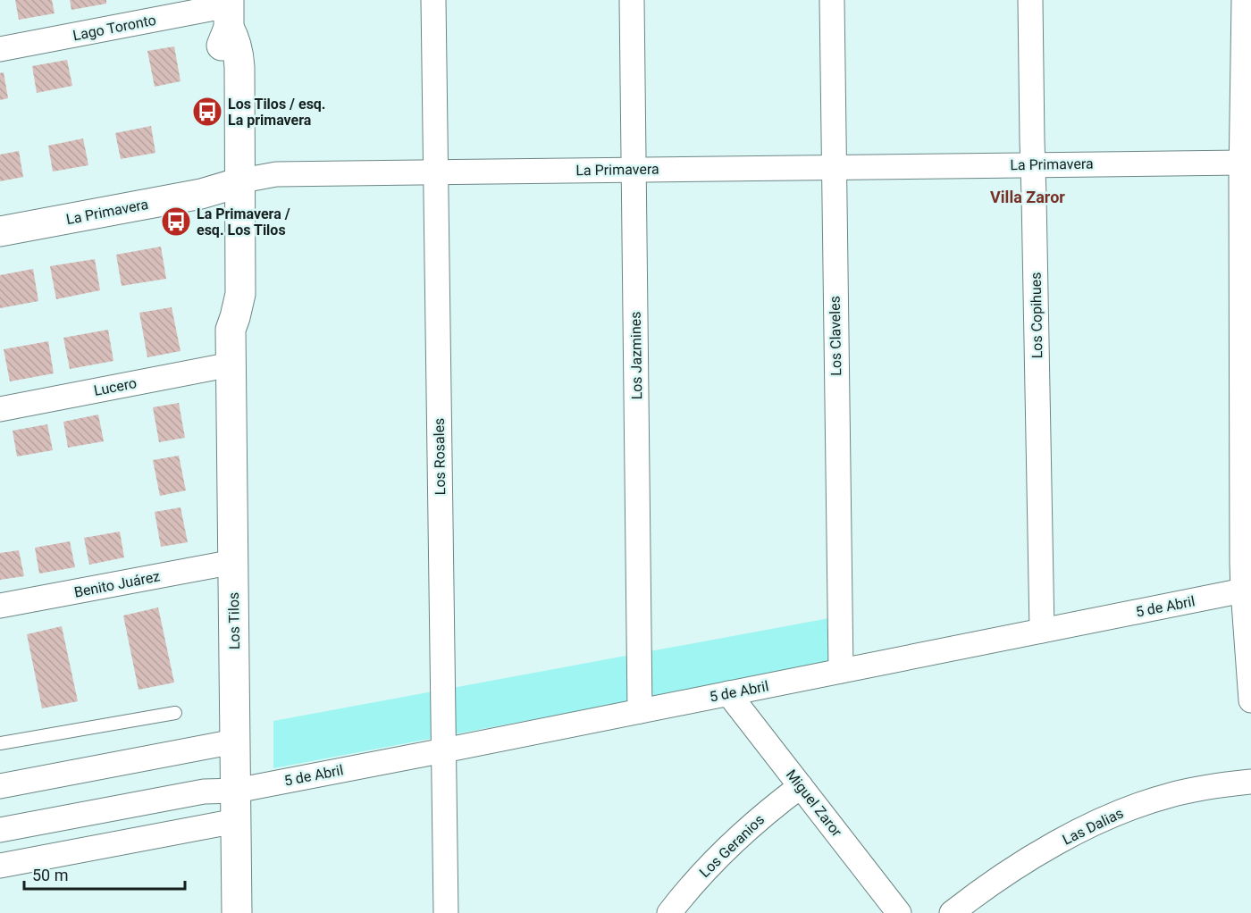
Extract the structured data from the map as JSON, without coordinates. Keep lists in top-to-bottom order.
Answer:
{
  "streets": {
    "street": [
      "Lago Toronto",
      "La Primavera",
      "Los Copihues",
      "Los Claveles",
      "Los Jazmines",
      "Lucero",
      "Los Rosales",
      "Benito Juárez",
      "5 de Abril",
      "Los Tilos",
      "Miguel Zaror",
      "Las Dalias",
      "Los Geranios"
    ]
  },
  "crossings": [
    ["Lago Toronto", "Los Tilos"],
    ["La Primavera", "Los Copihues"],
    ["La Primavera", "Los Claveles"],
    ["La Primavera", "Los Jazmines"],
    ["La Primavera", "Los Rosales"],
    ["La Primavera", "Los Tilos"],
    ["Los Copihues", "5 de Abril"],
    ["Los Claveles", "5 de Abril"],
    ["Los Jazmines", "5 de Abril"],
    ["Lucero", "Los Tilos"],
    ["Los Rosales", "5 de Abril"],
    ["Benito Juárez", "Los Tilos"],
    ["5 de Abril", "Los Tilos"],
    ["5 de Abril", "Miguel Zaror"],
    ["Miguel Zaror", "Los Geranios"]
  ],
  "districts": ["Villa Zaror"],
  "places": {
    "bus stop": ["Los Tilos / esq. La primavera", "La Primavera / esq. Los Tilos"]
  },
  "scale_bar": "50 m"
}
